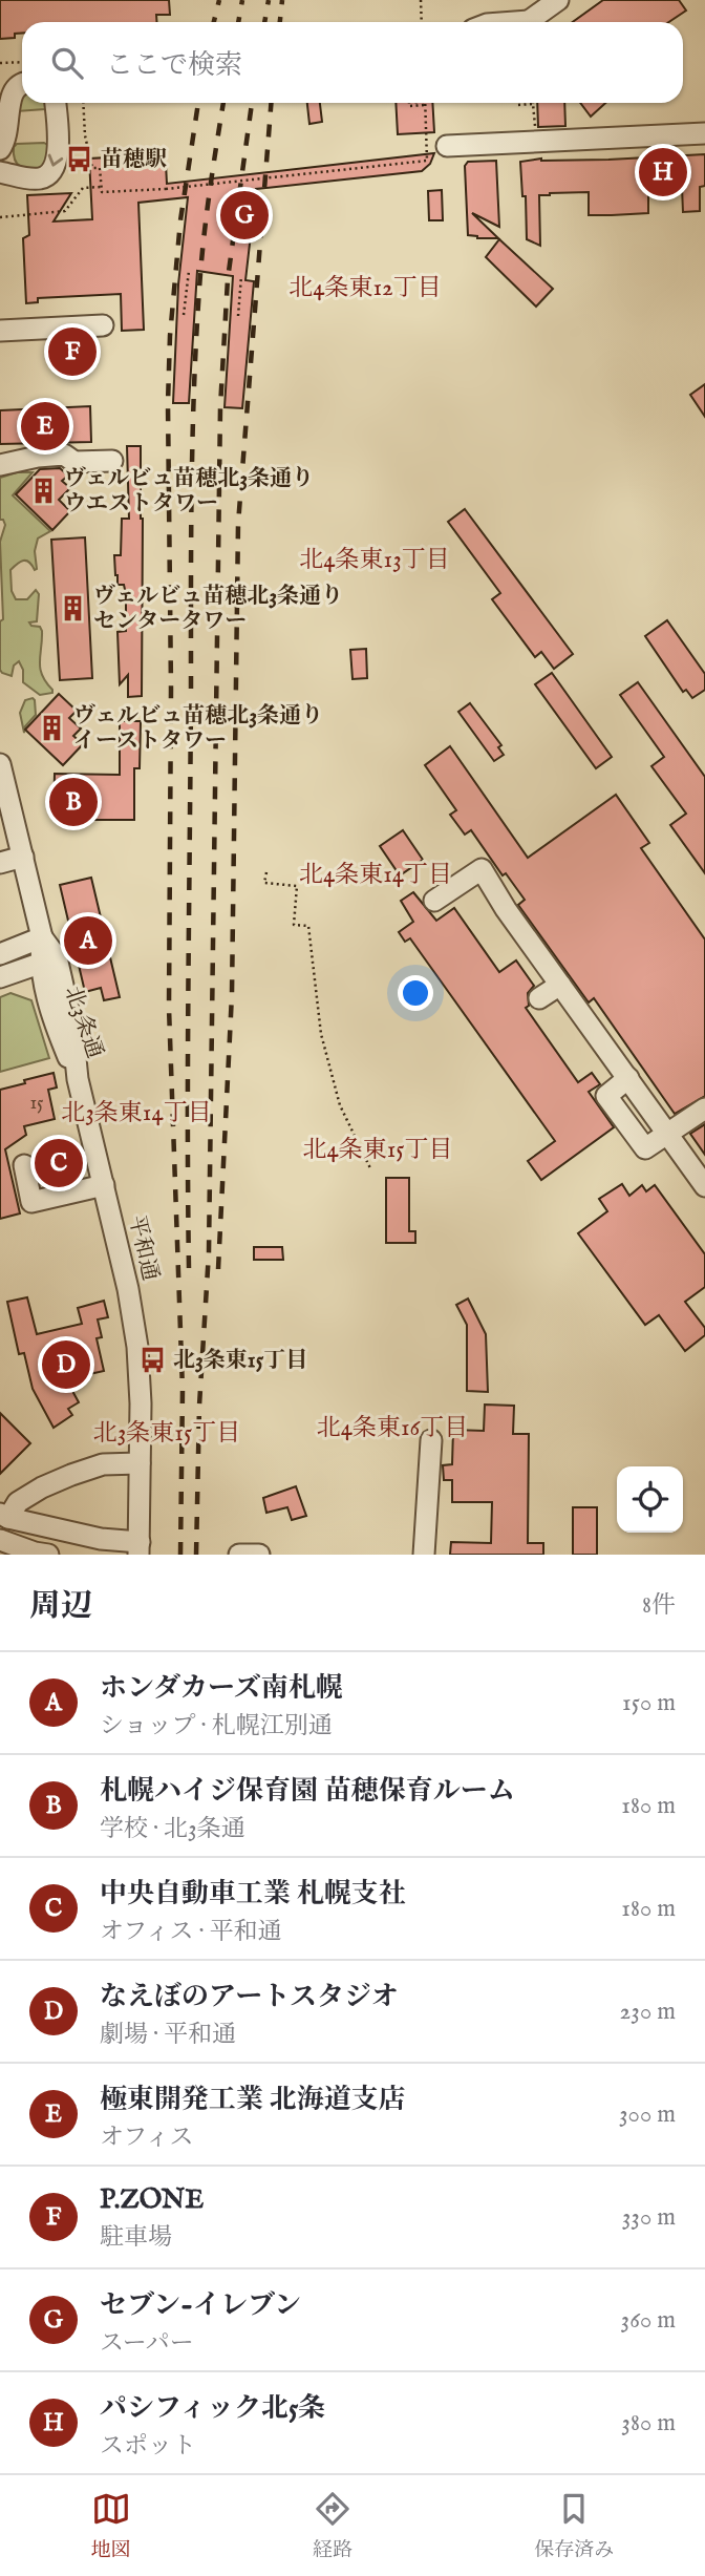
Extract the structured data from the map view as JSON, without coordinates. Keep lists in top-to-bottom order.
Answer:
{
  "streets": {
    "street": ["北3条通", "平和通"]
  },
  "crossings": [
    ["北3条通", "平和通"]
  ],
  "districts": [
    "北4条東12丁目",
    "北4条東13丁目",
    "北4条東14丁目",
    "北3条東14丁目",
    "北4条東15丁目",
    "北4条東16丁目",
    "北3条東15丁目"
  ],
  "places": {
    "bus stop": ["苗穂駅", "北3条東15丁目"],
    "building": ["ヴェルビュ苗穂北3条通り ウエストタワー", "ヴェルビュ苗穂北3条通り センタータワー", "ヴェルビュ苗穂北3条通り イーストタワー"]
  },
  "house_numbers": ["15"],
  "page": {
    "search": "ここで検索",
    "pins": [
      "H",
      "G",
      "F",
      "E",
      "B",
      "A",
      "C",
      "D"
    ],
    "heading": ["周辺", "8件"],
    "list": [
      {
        "mark": "A",
        "name": "ホンダカーズ南札幌",
        "note": "ショップ · 札幌江別通",
        "value": "150 m"
      },
      {
        "mark": "B",
        "name": "札幌ハイジ保育園 苗穂保育ルーム",
        "note": "学校 · 北3条通",
        "value": "180 m"
      },
      {
        "mark": "C",
        "name": "中央自動車工業 札幌支社",
        "note": "オフィス · 平和通",
        "value": "180 m"
      },
      {
        "mark": "D",
        "name": "なえぼのアートスタジオ",
        "note": "劇場 · 平和通",
        "value": "230 m"
      },
      {
        "mark": "E",
        "name": "極東開発工業 北海道支店",
        "note": "オフィス",
        "value": "300 m"
      },
      {
        "mark": "F",
        "name": "P.ZONE",
        "note": "駐車場",
        "value": "330 m"
      },
      {
        "mark": "G",
        "name": "セブン-イレブン",
        "note": "スーパー",
        "value": "360 m"
      },
      {
        "mark": "H",
        "name": "パシフィック北5条",
        "note": "スポット",
        "value": "380 m"
      }
    ],
    "nav": ["地図", "経路", "保存済み"]
  }
}
